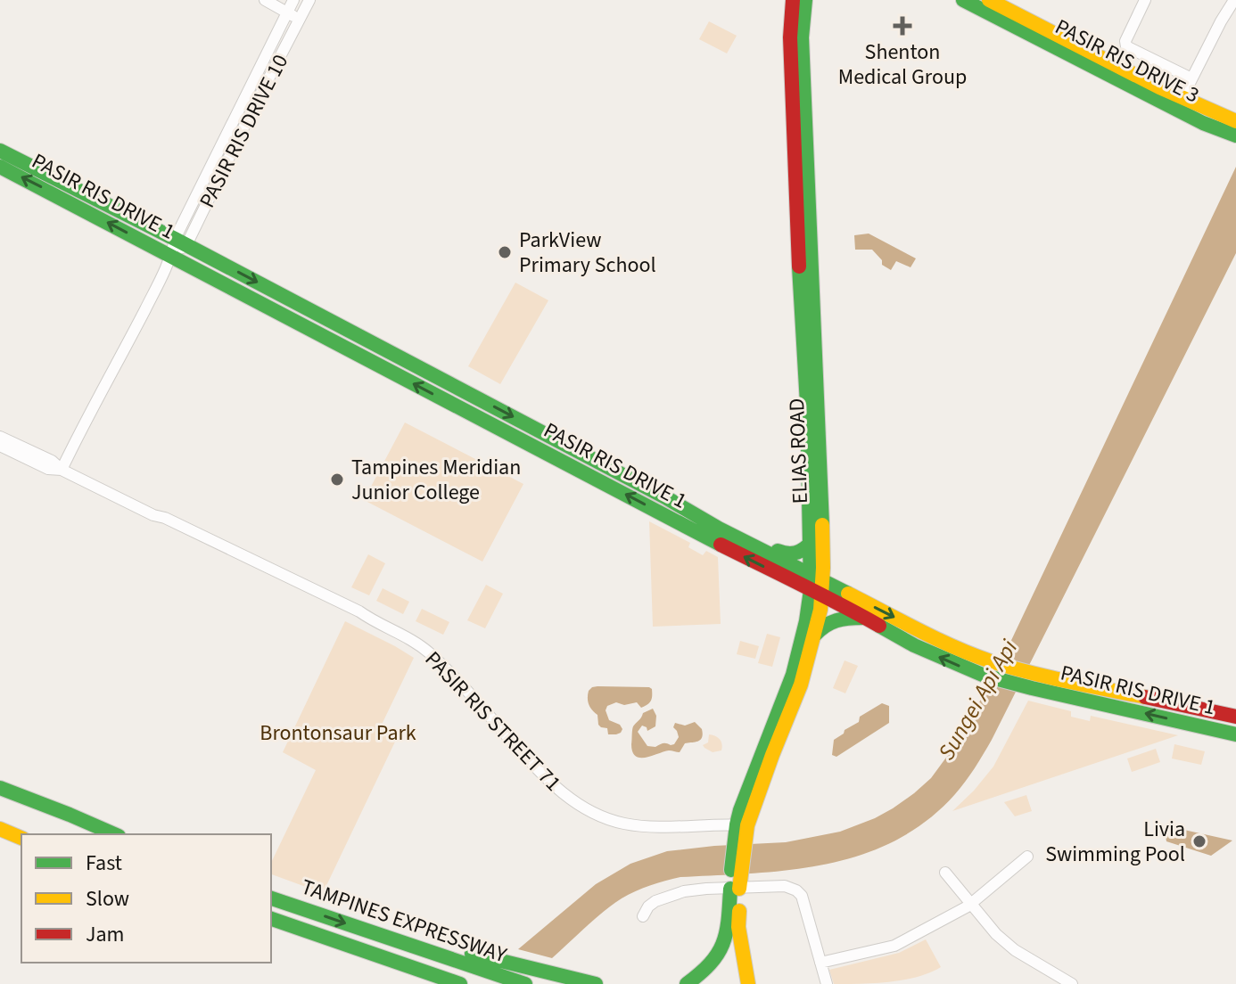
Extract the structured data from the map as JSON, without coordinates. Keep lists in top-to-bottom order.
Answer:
{
  "streets": {
    "main road": [
      "PASIR RIS DRIVE 3",
      "PASIR RIS DRIVE 1",
      "ELIAS ROAD",
      "TAMPINES EXPRESSWAY"
    ],
    "street": ["PASIR RIS DRIVE 10", "PASIR RIS STREET 71"]
  },
  "crossings": [
    ["PASIR RIS DRIVE 10", "PASIR RIS DRIVE 1"],
    ["PASIR RIS DRIVE 10", "PASIR RIS STREET 71"],
    ["PASIR RIS DRIVE 1", "ELIAS ROAD"],
    ["ELIAS ROAD", "PASIR RIS STREET 71"]
  ],
  "water": ["Sungei Api Api"],
  "parks": ["Brontonsaur Park"],
  "places": {
    "health": ["Shenton Medical Group"],
    "other": ["ParkView Primary School", "Tampines Meridian Junior College", "Livia Swimming Pool"]
  },
  "legend": ["Fast", "Slow", "Jam"]
}
